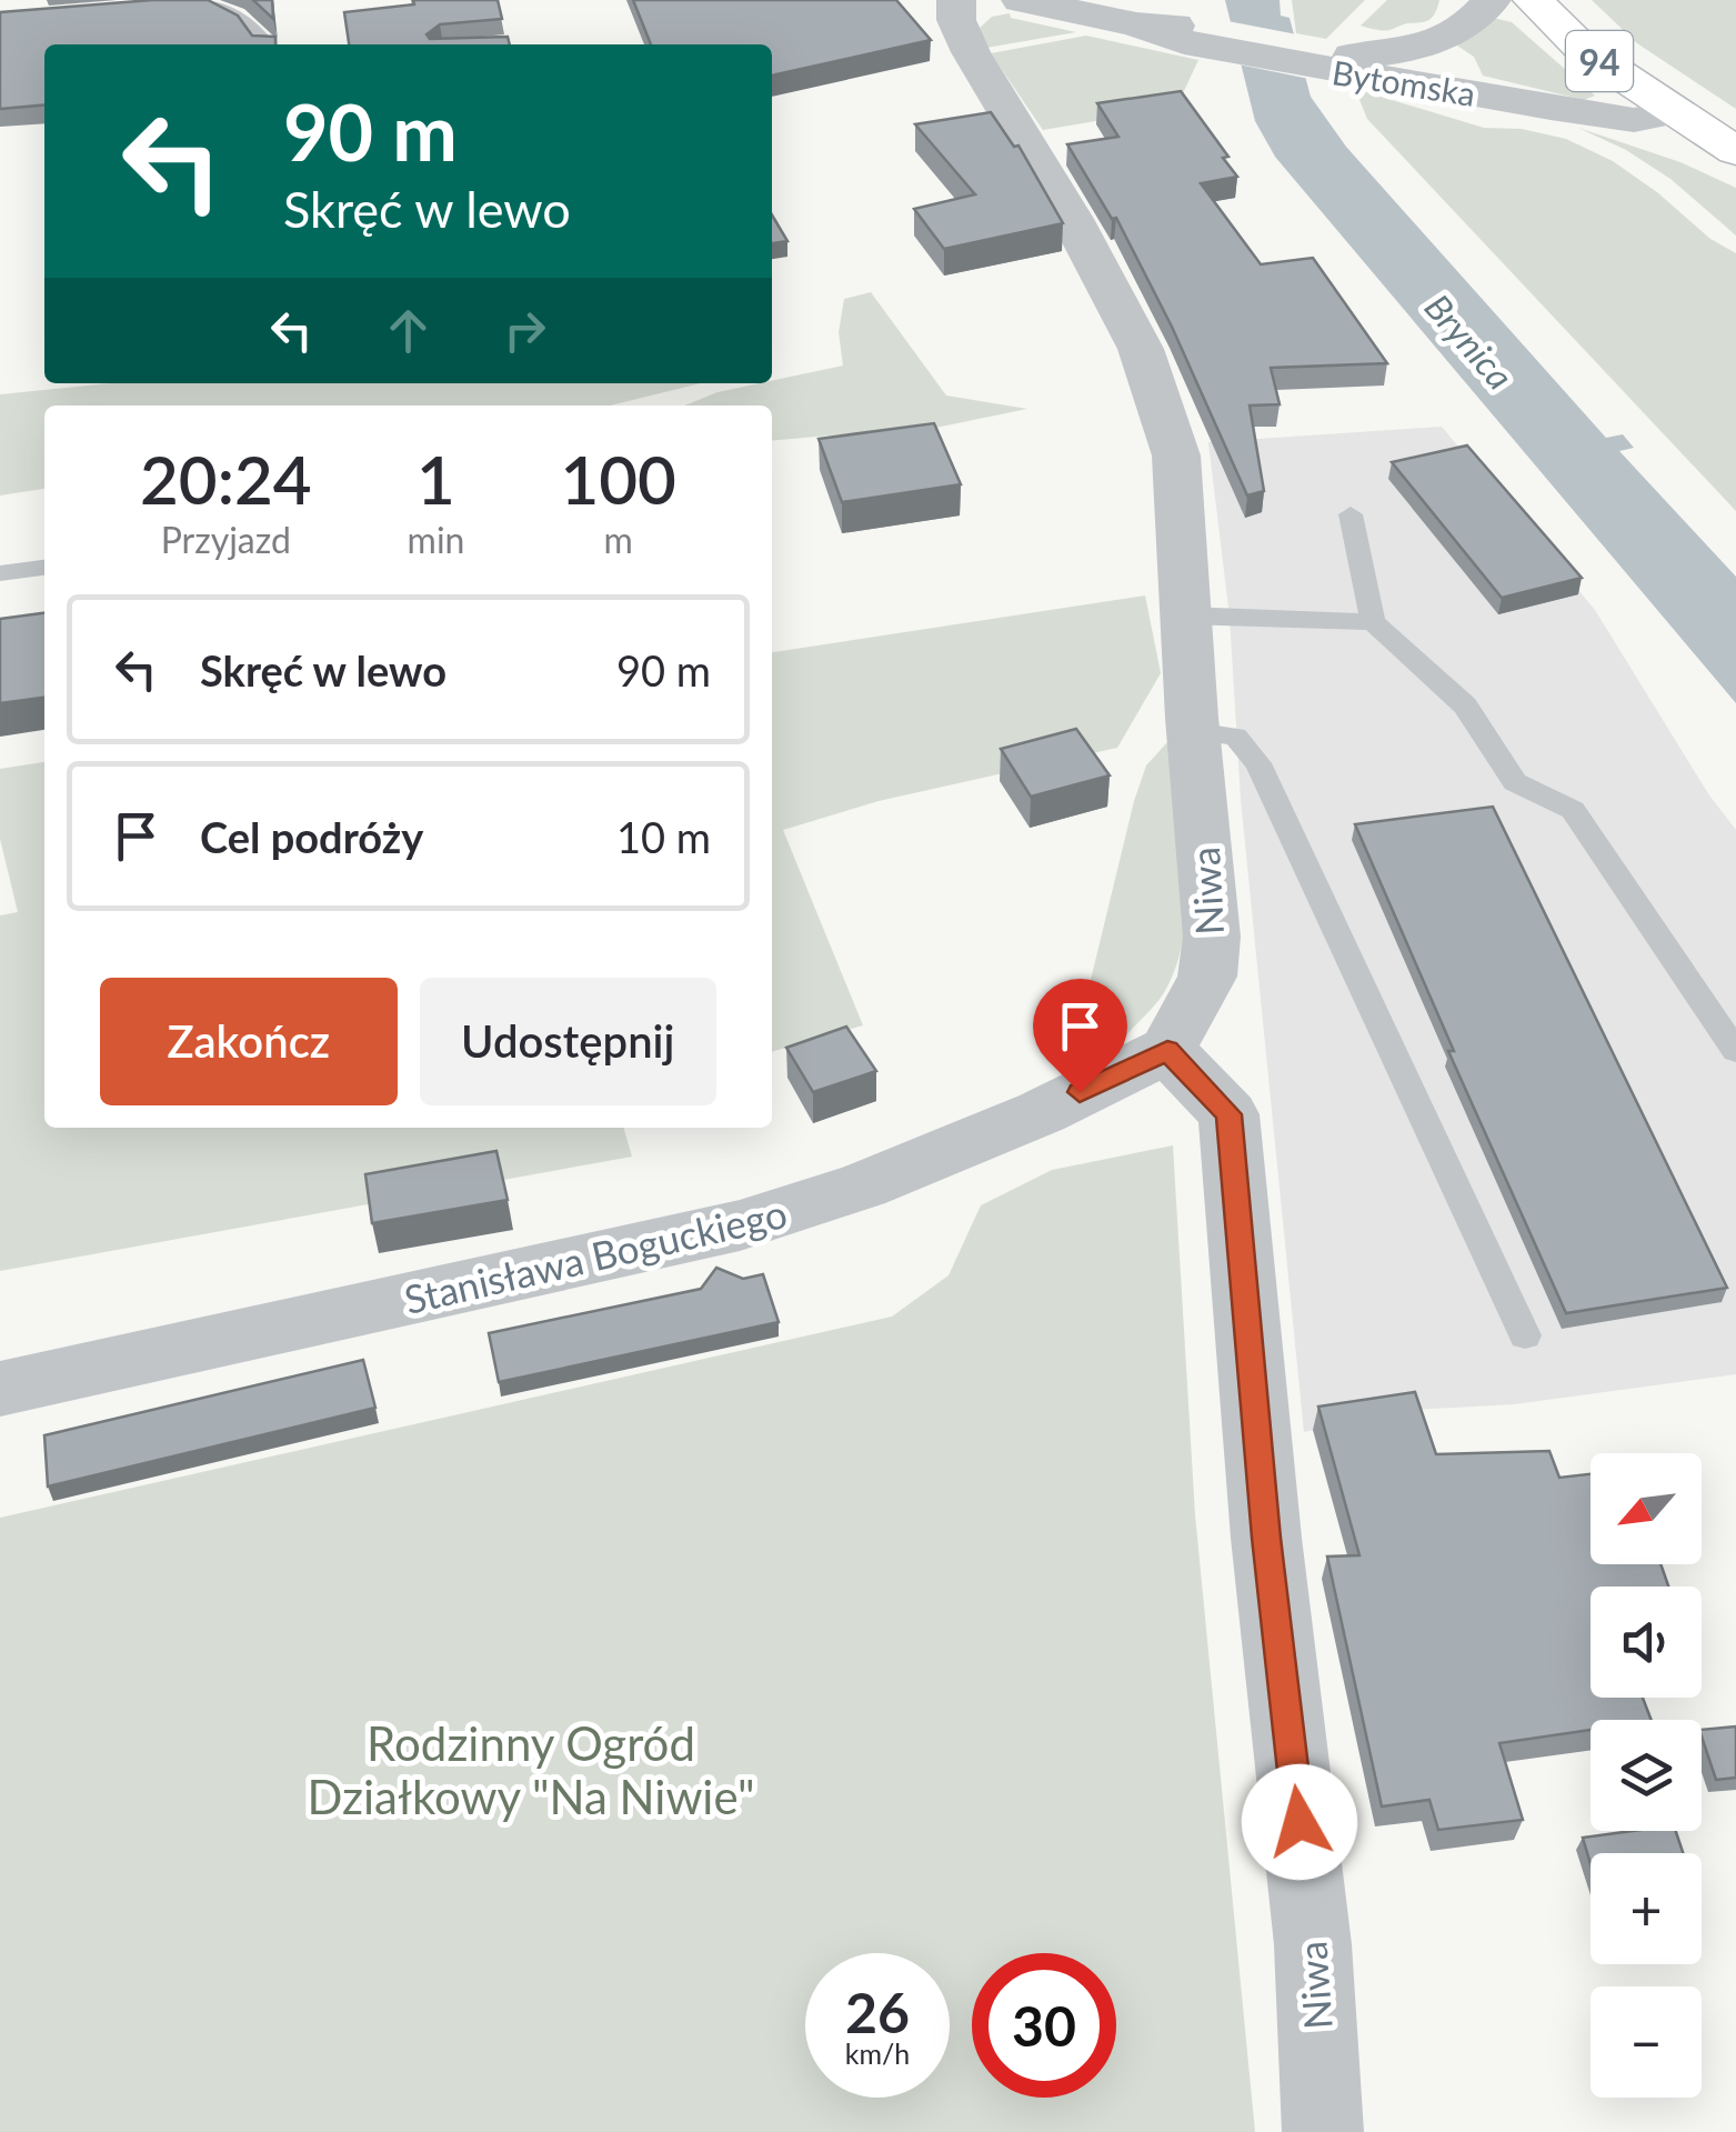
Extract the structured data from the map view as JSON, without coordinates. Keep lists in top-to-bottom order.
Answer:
{
  "streets": {
    "main road": ["94"],
    "street": ["Bytomska", "Niwa", "Stanisława Boguckiego"]
  },
  "crossings": [
    ["94", "Bytomska"],
    ["Niwa", "Stanisława Boguckiego"]
  ],
  "water": ["Brynica"],
  "parks": ["Rodzinny Ogród Działkowy \"Na Niwie\""],
  "north": "bottom left",
  "page": {
    "turn": ["90 m", "Skręć w lewo"],
    "eta": [
      "20:24",
      "Przyjazd",
      "1",
      "min",
      "100",
      "m"
    ],
    "list": [
      {
        "name": "Skręć w lewo",
        "value": "90 m"
      },
      {
        "name": "Cel podróży",
        "value": "10 m"
      }
    ],
    "buttons": ["Zakończ", "Udostępnij"],
    "map_buttons": ["+", "−"],
    "speed": "26 km/h",
    "limit": "30"
  }
}
